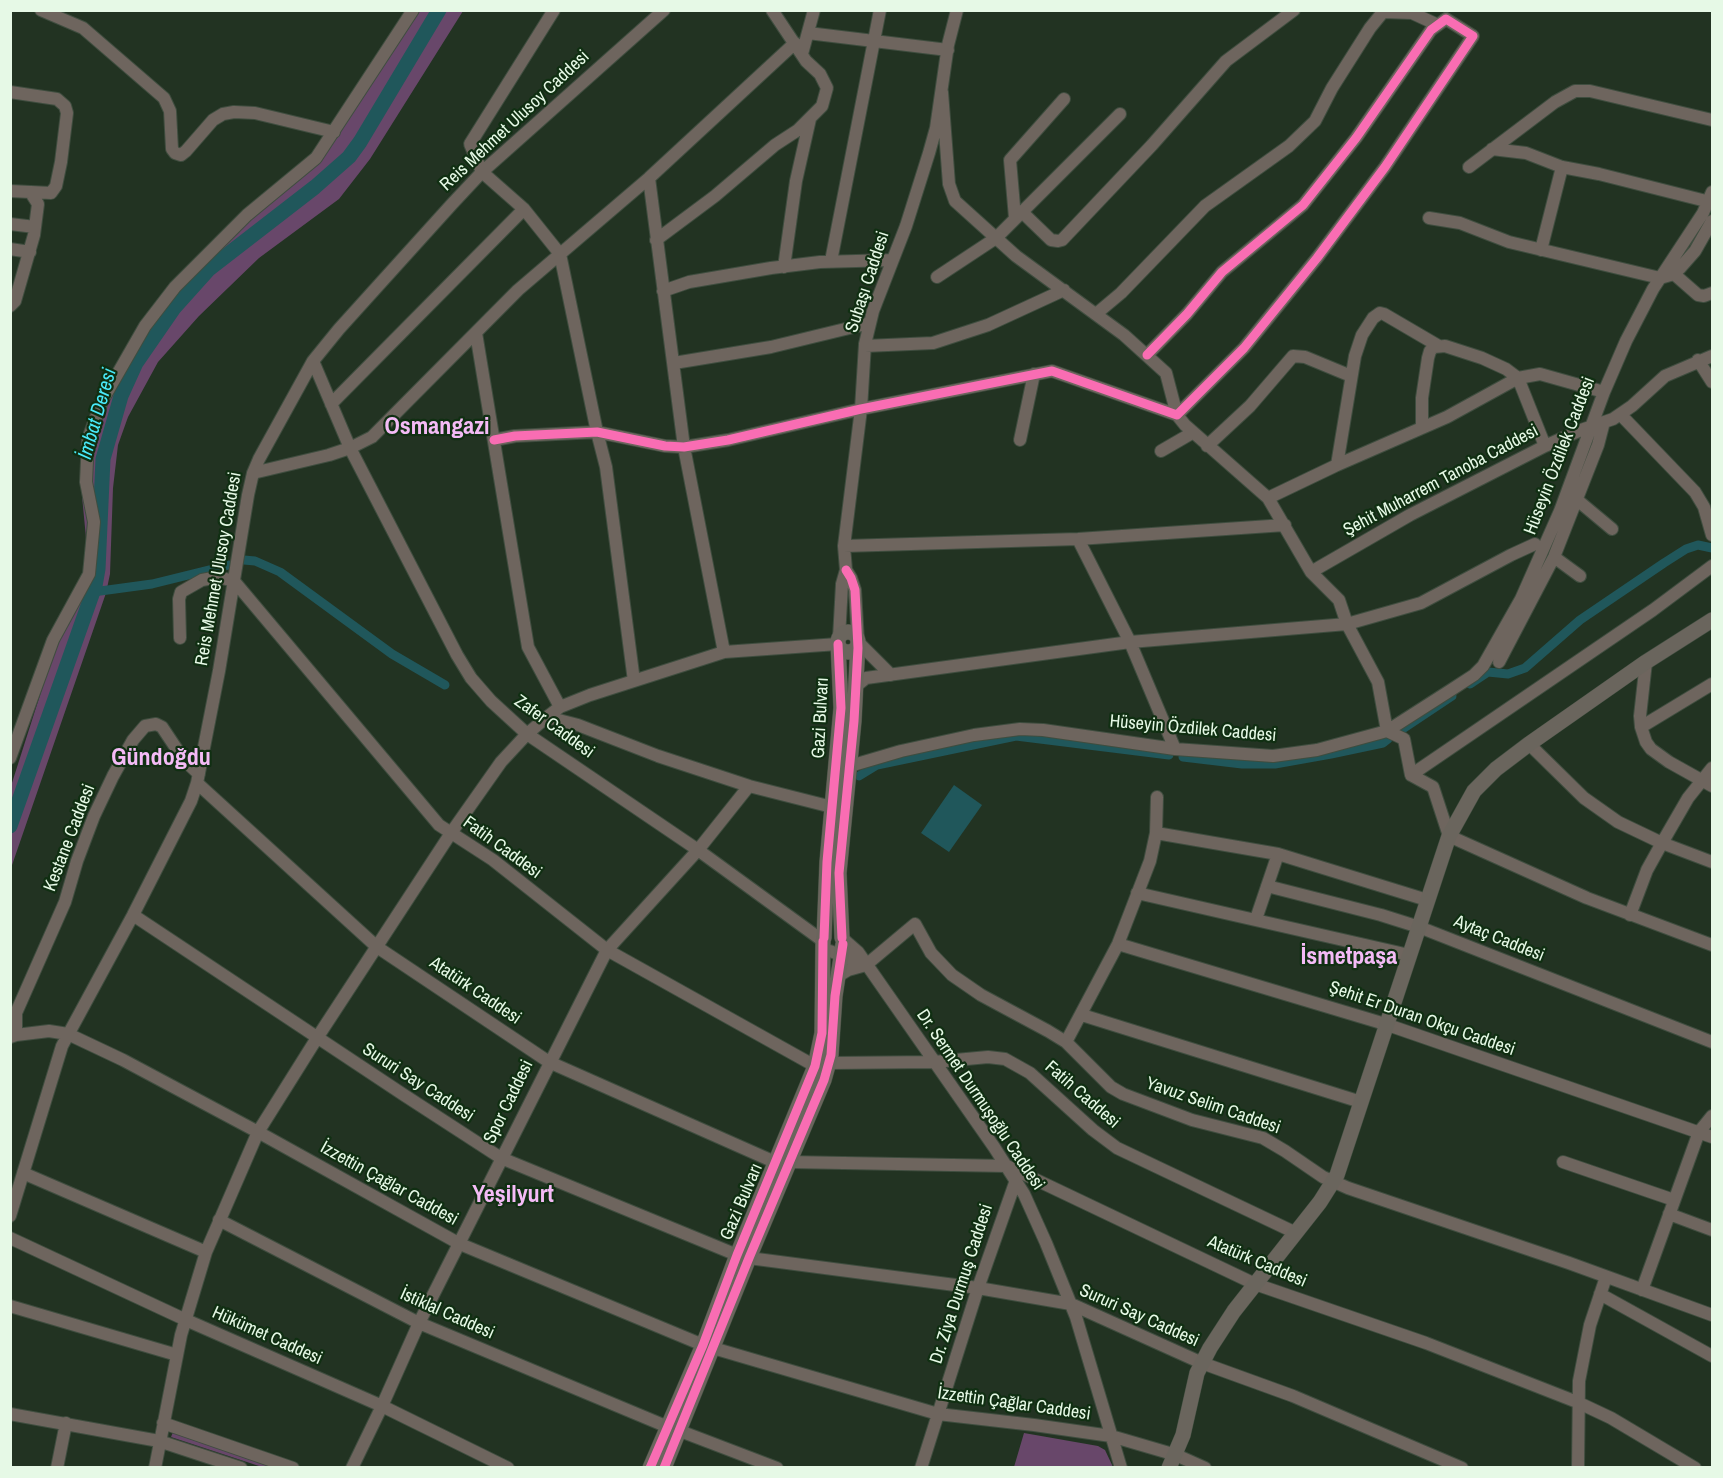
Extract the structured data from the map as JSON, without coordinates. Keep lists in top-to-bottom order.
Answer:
{
  "streets": {
    "main road": ["Gazi Bulvarı"],
    "street": [
      "Reis Mehmet Ulusoy Caddesi",
      "Subaşı Caddesi",
      "Hüseyin Özdilek Caddesi",
      "Şehit Muharrem Tanoba Caddesi",
      "Zafer Caddesi",
      "Kestane Caddesi",
      "Fatih Caddesi",
      "Aytaç Caddesi",
      "Atatürk Caddesi",
      "Şehit Er Duran Okçu Caddesi",
      "Sururi Say Caddesi",
      "Dr. Sermet Durmuşoğlu Caddesi",
      "Spor Caddesi",
      "Yavuz Selim Caddesi",
      "İzzettin Çağlar Caddesi",
      "Dr. Ziya Durmuş Caddesi",
      "İstiklal Caddesi",
      "Hükümet Caddesi"
    ]
  },
  "crossings": [
    ["Reis Mehmet Ulusoy Caddesi", "Zafer Caddesi"],
    ["Reis Mehmet Ulusoy Caddesi", "Kestane Caddesi"],
    ["Reis Mehmet Ulusoy Caddesi", "Fatih Caddesi"],
    ["Reis Mehmet Ulusoy Caddesi", "Atatürk Caddesi"],
    ["Reis Mehmet Ulusoy Caddesi", "Sururi Say Caddesi"],
    ["Reis Mehmet Ulusoy Caddesi", "İzzettin Çağlar Caddesi"],
    ["Subaşı Caddesi", "Gazi Bulvarı"],
    ["Hüseyin Özdilek Caddesi", "Şehit Muharrem Tanoba Caddesi"],
    ["Hüseyin Özdilek Caddesi", "Gazi Bulvarı"],
    ["Gazi Bulvarı", "Zafer Caddesi"],
    ["Gazi Bulvarı", "Fatih Caddesi"],
    ["Gazi Bulvarı", "Atatürk Caddesi"],
    ["Gazi Bulvarı", "Sururi Say Caddesi"],
    ["Gazi Bulvarı", "Dr. Sermet Durmuşoğlu Caddesi"],
    ["Gazi Bulvarı", "İzzettin Çağlar Caddesi"],
    ["Gazi Bulvarı", "İstiklal Caddesi"],
    ["Zafer Caddesi", "Dr. Sermet Durmuşoğlu Caddesi"],
    ["Zafer Caddesi", "Spor Caddesi"],
    ["Kestane Caddesi", "Atatürk Caddesi"],
    ["Fatih Caddesi", "Dr. Sermet Durmuşoğlu Caddesi"],
    ["Fatih Caddesi", "Spor Caddesi"],
    ["Atatürk Caddesi", "Dr. Sermet Durmuşoğlu Caddesi"],
    ["Atatürk Caddesi", "Spor Caddesi"],
    ["Sururi Say Caddesi", "Dr. Sermet Durmuşoğlu Caddesi"],
    ["Sururi Say Caddesi", "Spor Caddesi"],
    ["Sururi Say Caddesi", "Dr. Ziya Durmuş Caddesi"],
    ["Dr. Sermet Durmuşoğlu Caddesi", "Yavuz Selim Caddesi"],
    ["Dr. Sermet Durmuşoğlu Caddesi", "İzzettin Çağlar Caddesi"],
    ["Dr. Sermet Durmuşoğlu Caddesi", "Dr. Ziya Durmuş Caddesi"],
    ["Spor Caddesi", "İzzettin Çağlar Caddesi"],
    ["Spor Caddesi", "İstiklal Caddesi"],
    ["Spor Caddesi", "Hükümet Caddesi"],
    ["İzzettin Çağlar Caddesi", "Dr. Ziya Durmuş Caddesi"]
  ],
  "districts": [
    "Osmangazi",
    "Gündoğdu",
    "İsmetpaşa",
    "Yeşilyurt"
  ],
  "water": ["İmbat Deresi"]
}
